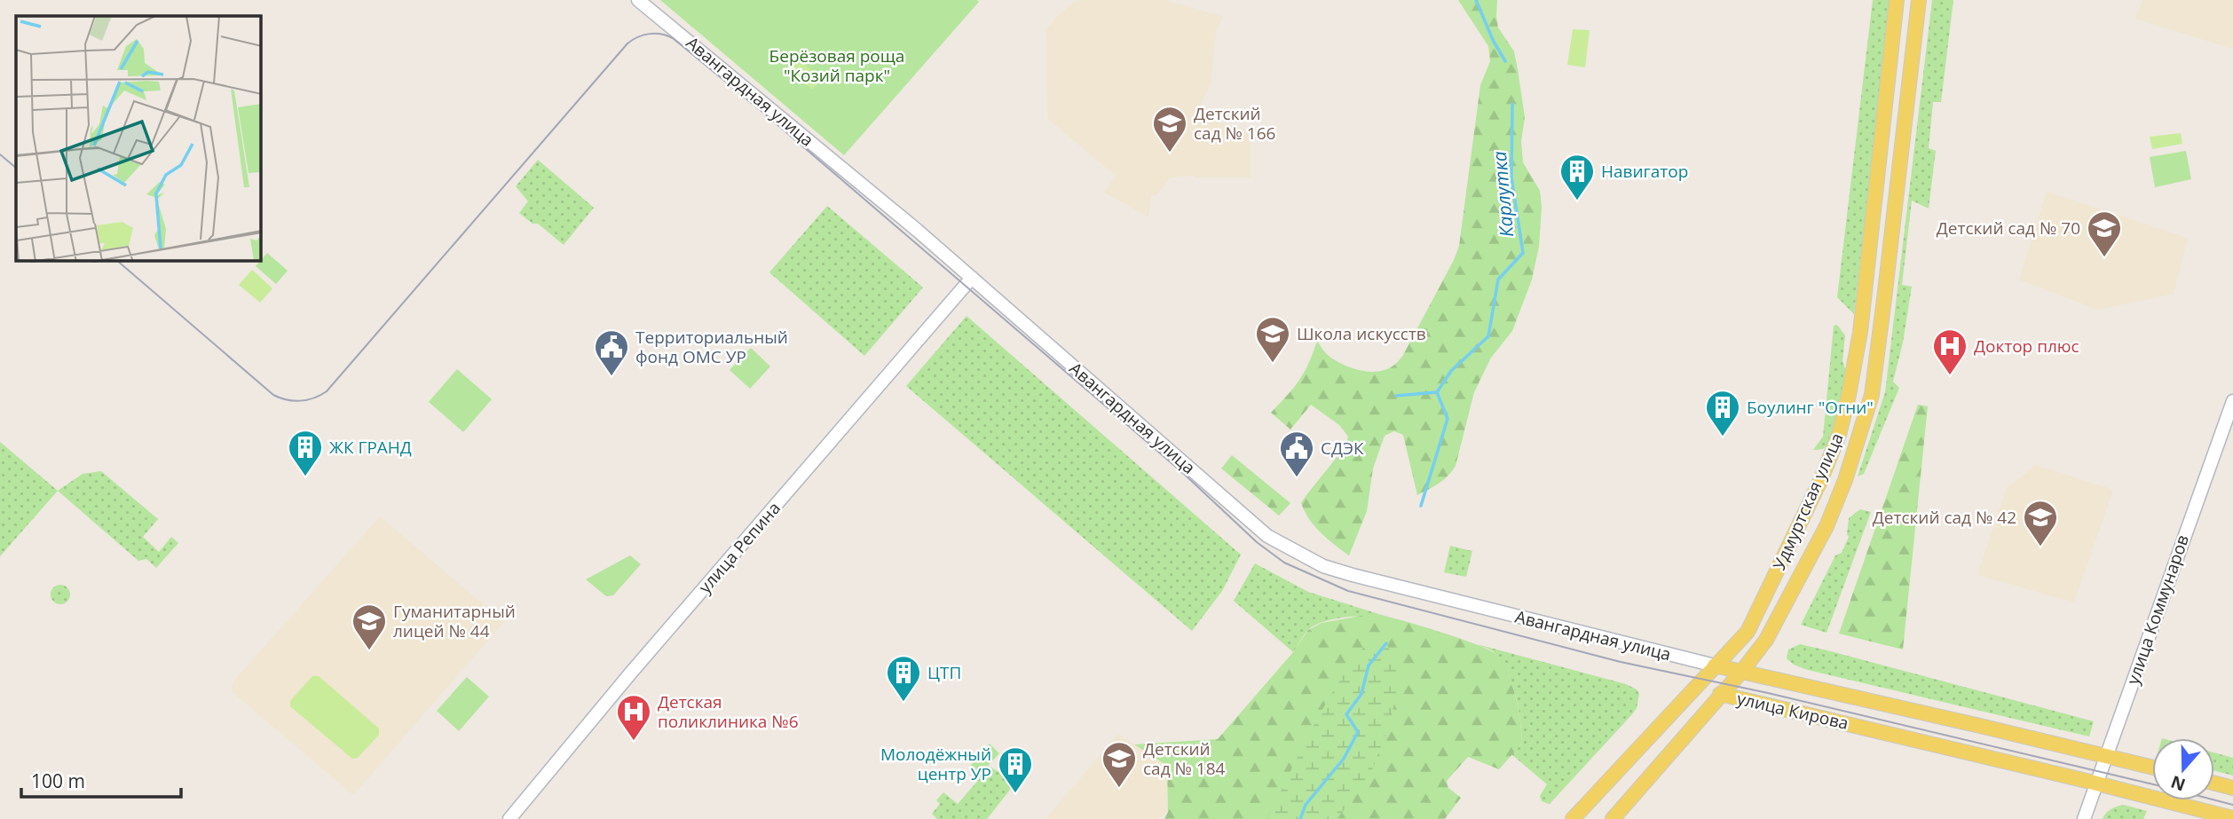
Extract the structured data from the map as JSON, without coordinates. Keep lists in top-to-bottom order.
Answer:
{
  "streets": {
    "main road": ["Удмуртская улица", "улица Кирова"],
    "street": ["Авангардная улица", "улица Репина", "улица Коммунаров"]
  },
  "crossings": [
    ["Авангардная улица", "Удмуртская улица"],
    ["Авангардная улица", "улица Репина"],
    ["Авангардная улица", "улица Кирова"],
    ["Удмуртская улица", "улица Кирова"],
    ["улица Коммунаров", "улица Кирова"]
  ],
  "water": ["Карлутка"],
  "parks": ["Берёзовая роща \"Козий парк\""],
  "places": {
    "school or university": [
      "Детский сад № 166",
      "Детский сад № 70",
      "Школа искусств",
      "Детский сад № 42",
      "Гуманитарный лицей № 44",
      "Детский сад № 184"
    ],
    "building": [
      "Навигатор",
      "Боулинг \"Огни\"",
      "ЖК ГРАНД",
      "ЦТП",
      "Молодёжный центр УР"
    ],
    "hospital": ["Доктор плюс", "Детская поликлиника №6"],
    "public building": ["Территориальный фонд ОМС УР", "СДЭК"]
  },
  "scale_bar": "100 m",
  "north": "bottom"
}
